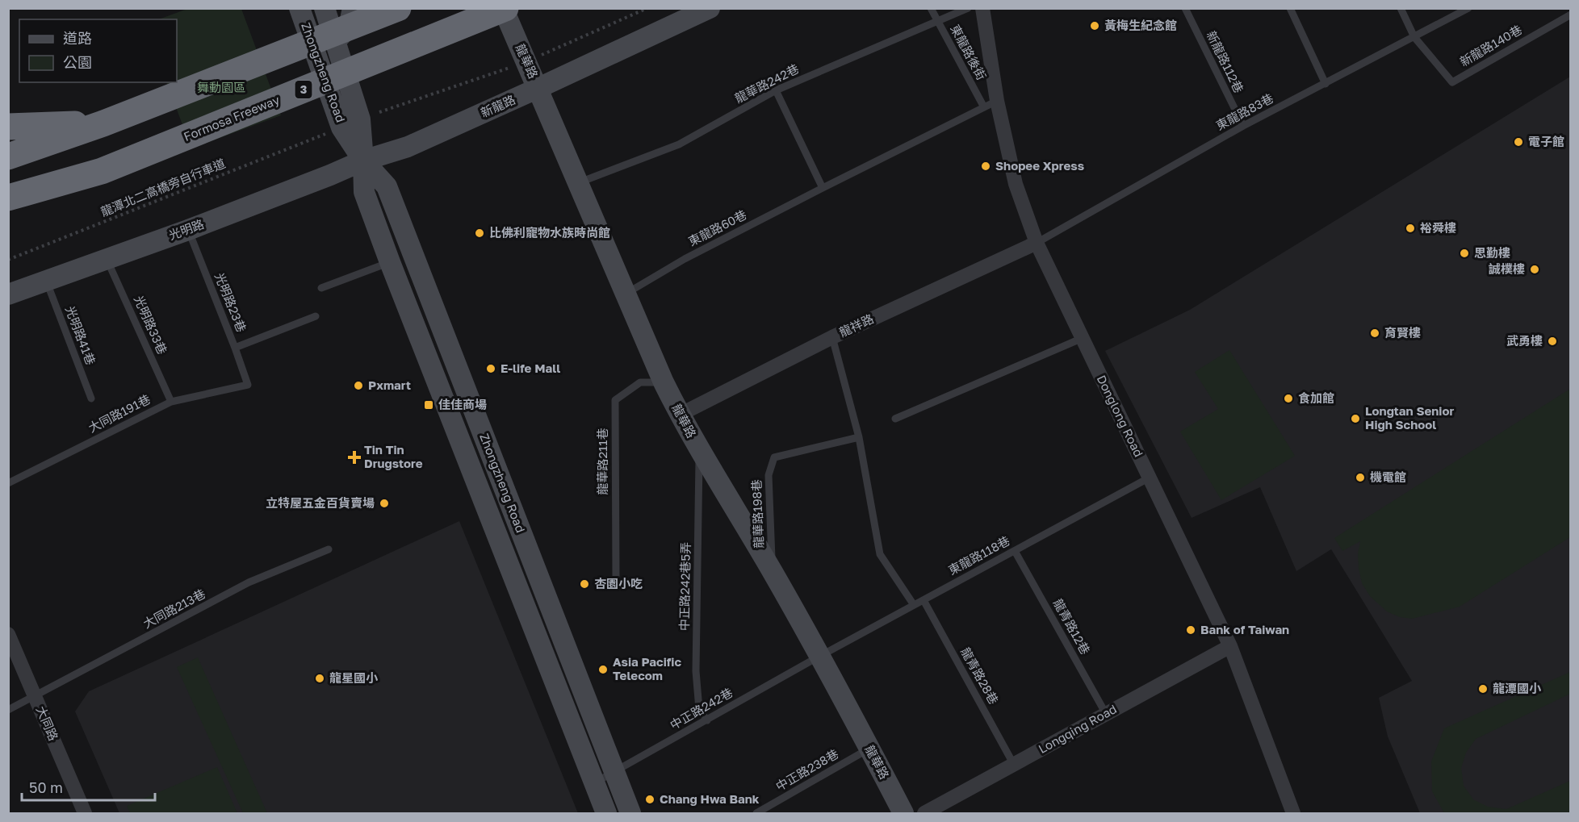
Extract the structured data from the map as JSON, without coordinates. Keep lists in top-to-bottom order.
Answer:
{
  "streets": {
    "highway": ["3", "Formosa Freeway"],
    "main road": [
      "龍華路",
      "Zhongzheng Road",
      "新龍路",
      "光明路"
    ],
    "street": [
      "龍祥路",
      "Donglong Road",
      "大同路",
      "Longqing Road"
    ],
    "lane": [
      "新龍路140巷",
      "東龍路後街",
      "新龍路112巷",
      "龍華路242巷",
      "東龍路83巷",
      "東龍路60巷",
      "光明路23巷",
      "光明路33巷",
      "光明路41巷",
      "大同路191巷",
      "龍華路211巷",
      "龍華路198巷",
      "東龍路118巷",
      "中正路242巷5弄",
      "大同路213巷",
      "龍青路12巷",
      "龍青路28巷",
      "中正路242巷",
      "中正路238巷"
    ],
    "path": ["龍潭北二高橋旁自行車道"]
  },
  "crossings": [
    ["新龍路140巷", "東龍路83巷"],
    ["東龍路後街", "龍華路242巷"],
    ["東龍路後街", "東龍路60巷"],
    ["東龍路後街", "Donglong Road"],
    ["龍華路", "龍華路242巷"],
    ["龍華路", "新龍路"],
    ["龍華路", "Formosa Freeway"],
    ["龍華路", "東龍路60巷"],
    ["龍華路", "龍祥路"],
    ["龍華路", "龍華路211巷"],
    ["龍華路", "龍華路198巷"],
    ["龍華路", "東龍路118巷"],
    ["龍華路", "中正路242巷5弄"],
    ["龍華路", "中正路242巷"],
    ["龍華路", "中正路238巷"],
    ["新龍路112巷", "東龍路83巷"],
    ["Zhongzheng Road", "新龍路"],
    ["Zhongzheng Road", "光明路"],
    ["Zhongzheng Road", "中正路242巷"],
    ["新龍路", "光明路"],
    ["東龍路83巷", "龍祥路"],
    ["東龍路83巷", "Donglong Road"],
    ["東龍路60巷", "Donglong Road"],
    ["光明路", "光明路23巷"],
    ["光明路", "光明路33巷"],
    ["光明路", "光明路41巷"],
    ["光明路23巷", "大同路191巷"],
    ["光明路33巷", "大同路191巷"],
    ["龍祥路", "Donglong Road"],
    ["Donglong Road", "東龍路118巷"],
    ["Donglong Road", "Longqing Road"],
    ["東龍路118巷", "龍青路12巷"],
    ["東龍路118巷", "龍青路28巷"],
    ["東龍路118巷", "中正路242巷"],
    ["中正路242巷5弄", "中正路242巷"],
    ["大同路213巷", "大同路"],
    ["龍青路12巷", "Longqing Road"],
    ["龍青路28巷", "Longqing Road"]
  ],
  "parks": ["舞動園區"],
  "places": {
    "other": [
      "黃梅生紀念館",
      "電子館",
      "Shopee Xpress",
      "裕舜樓",
      "比佛利寵物水族時尚館",
      "思勤樓",
      "誠樸樓",
      "育賢樓",
      "武勇樓",
      "E-life Mall",
      "Pxmart",
      "食加館",
      "Longtan Senior High School",
      "機電館",
      "立特屋五金百貨賣場",
      "杏園小吃",
      "Bank of Taiwan",
      "Asia Pacific Telecom",
      "龍星國小",
      "龍潭國小",
      "Chang Hwa Bank"
    ],
    "transit": ["佳佳商場"],
    "health": ["Tin Tin Drugstore"]
  },
  "legend": ["道路", "公園"],
  "scale_bar": "50 m"
}
